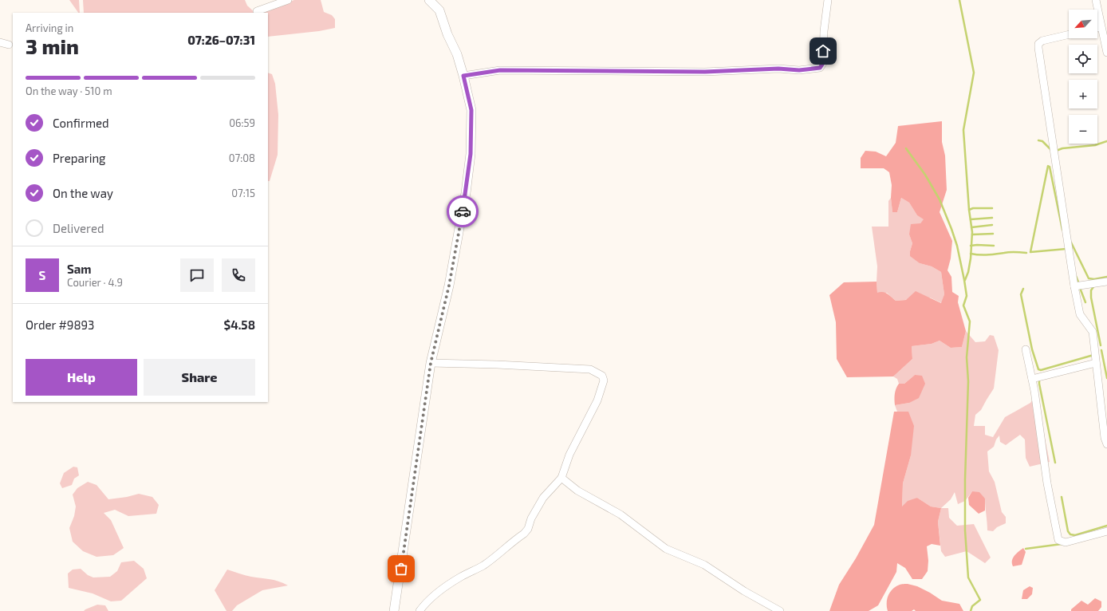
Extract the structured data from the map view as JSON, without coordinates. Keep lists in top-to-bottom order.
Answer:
{
  "north": "bottom left",
  "page": {
    "map_buttons": ["+", "−"],
    "heading": ["3 min", "Arriving in", "07:26–07:31"],
    "panel": [
      "Sam",
      "Courier · 4.9",
      "Order #9893",
      "$4.58"
    ],
    "bar": "On the way · 510 m",
    "list": [
      ["Confirmed", "06:59"],
      ["Preparing", "07:08"],
      ["On the way", "07:15"],
      "Delivered"
    ],
    "round": "S",
    "buttons": ["Help", "Share"]
  }
}
